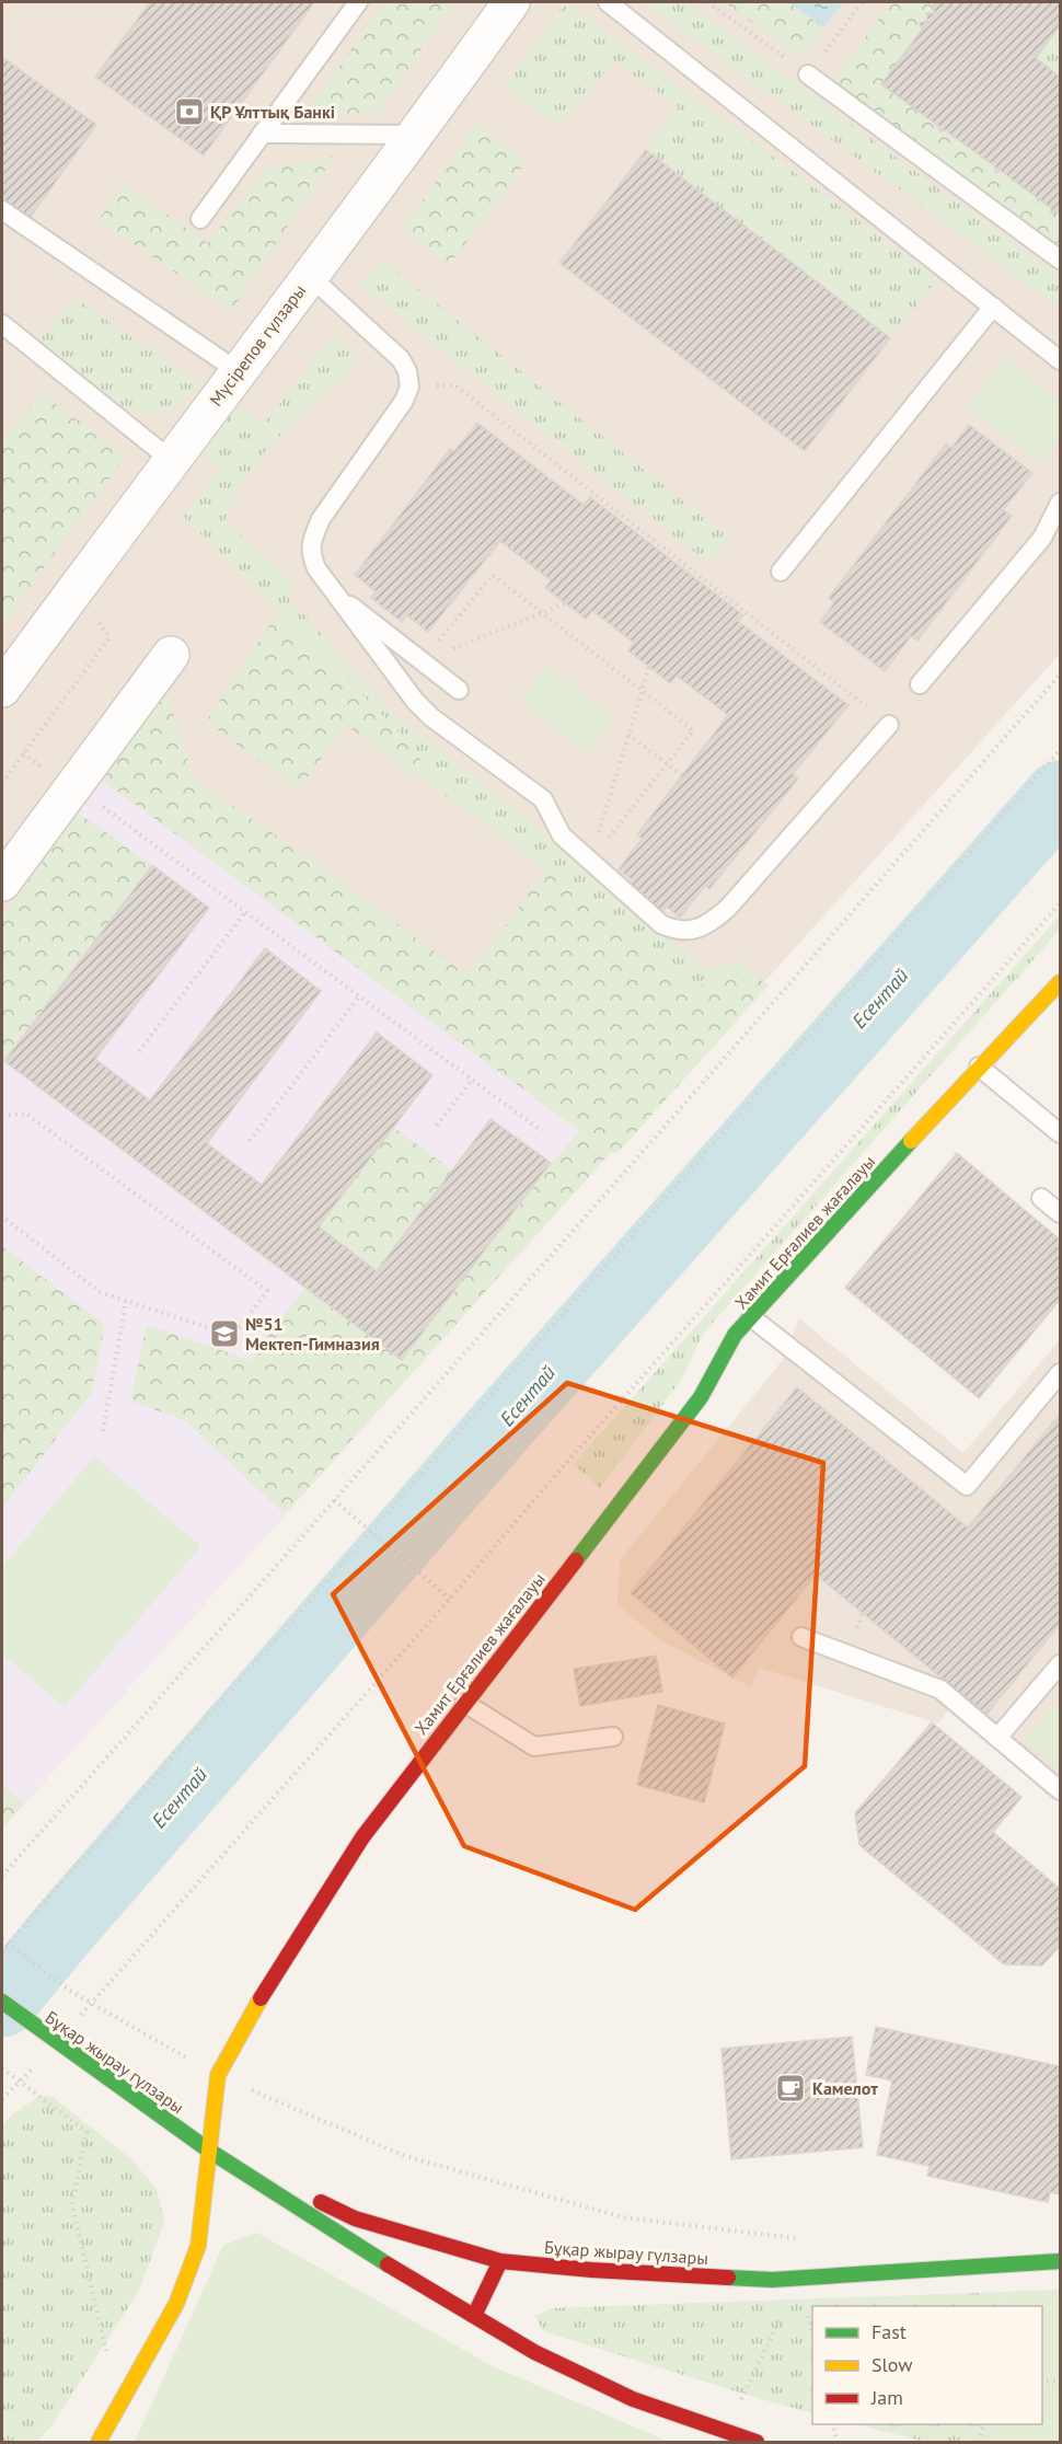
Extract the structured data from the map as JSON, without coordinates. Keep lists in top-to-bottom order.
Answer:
{
  "streets": {
    "street": ["Мүсірепов гүлзары", "Хамит Ерғалиев жағалауы", "Бұқар жырау гүлзары"]
  },
  "crossings": [
    ["Хамит Ерғалиев жағалауы", "Бұқар жырау гүлзары"]
  ],
  "water": ["Есентай"],
  "places": {
    "bank": ["ҚР Ұлттық Банкі"],
    "school or university": ["№51 Мектеп-Гимназия"],
    "cafe": ["Камелот"]
  },
  "legend": ["Fast", "Slow", "Jam"]
}
